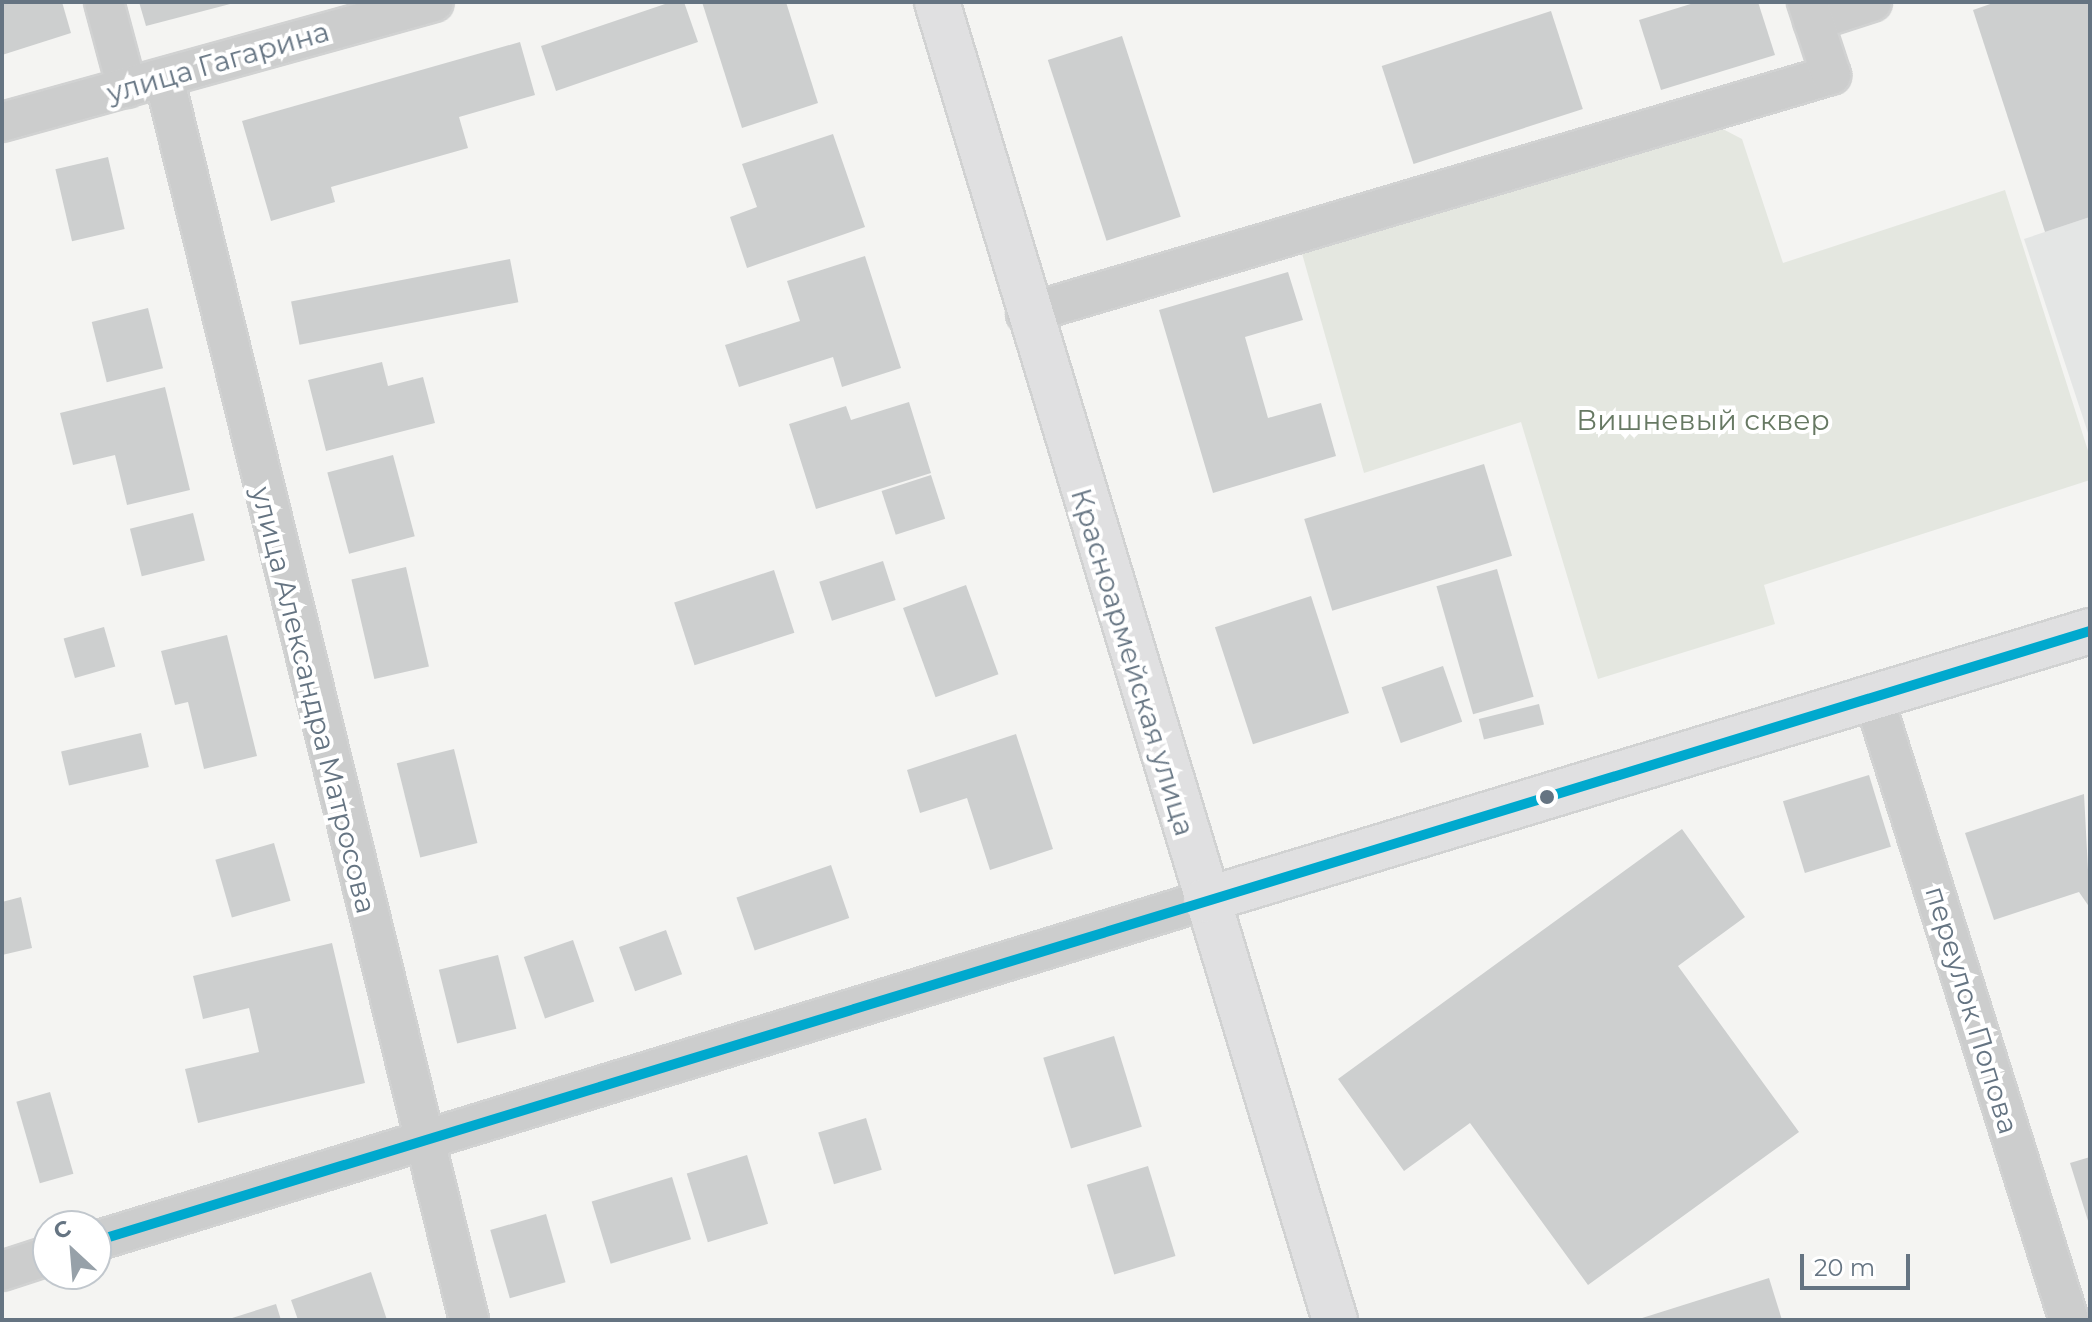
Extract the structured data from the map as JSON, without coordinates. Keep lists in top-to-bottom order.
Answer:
{
  "streets": {
    "main road": ["Красноармейская улица"],
    "street": ["улица Гагарина", "улица Александра Матросова", "переулок Попова"]
  },
  "crossings": [
    ["улица Гагарина", "улица Александра Матросова"]
  ],
  "parks": ["Вишневый сквер"],
  "scale_bar": "20 m",
  "north": "top left"
}
